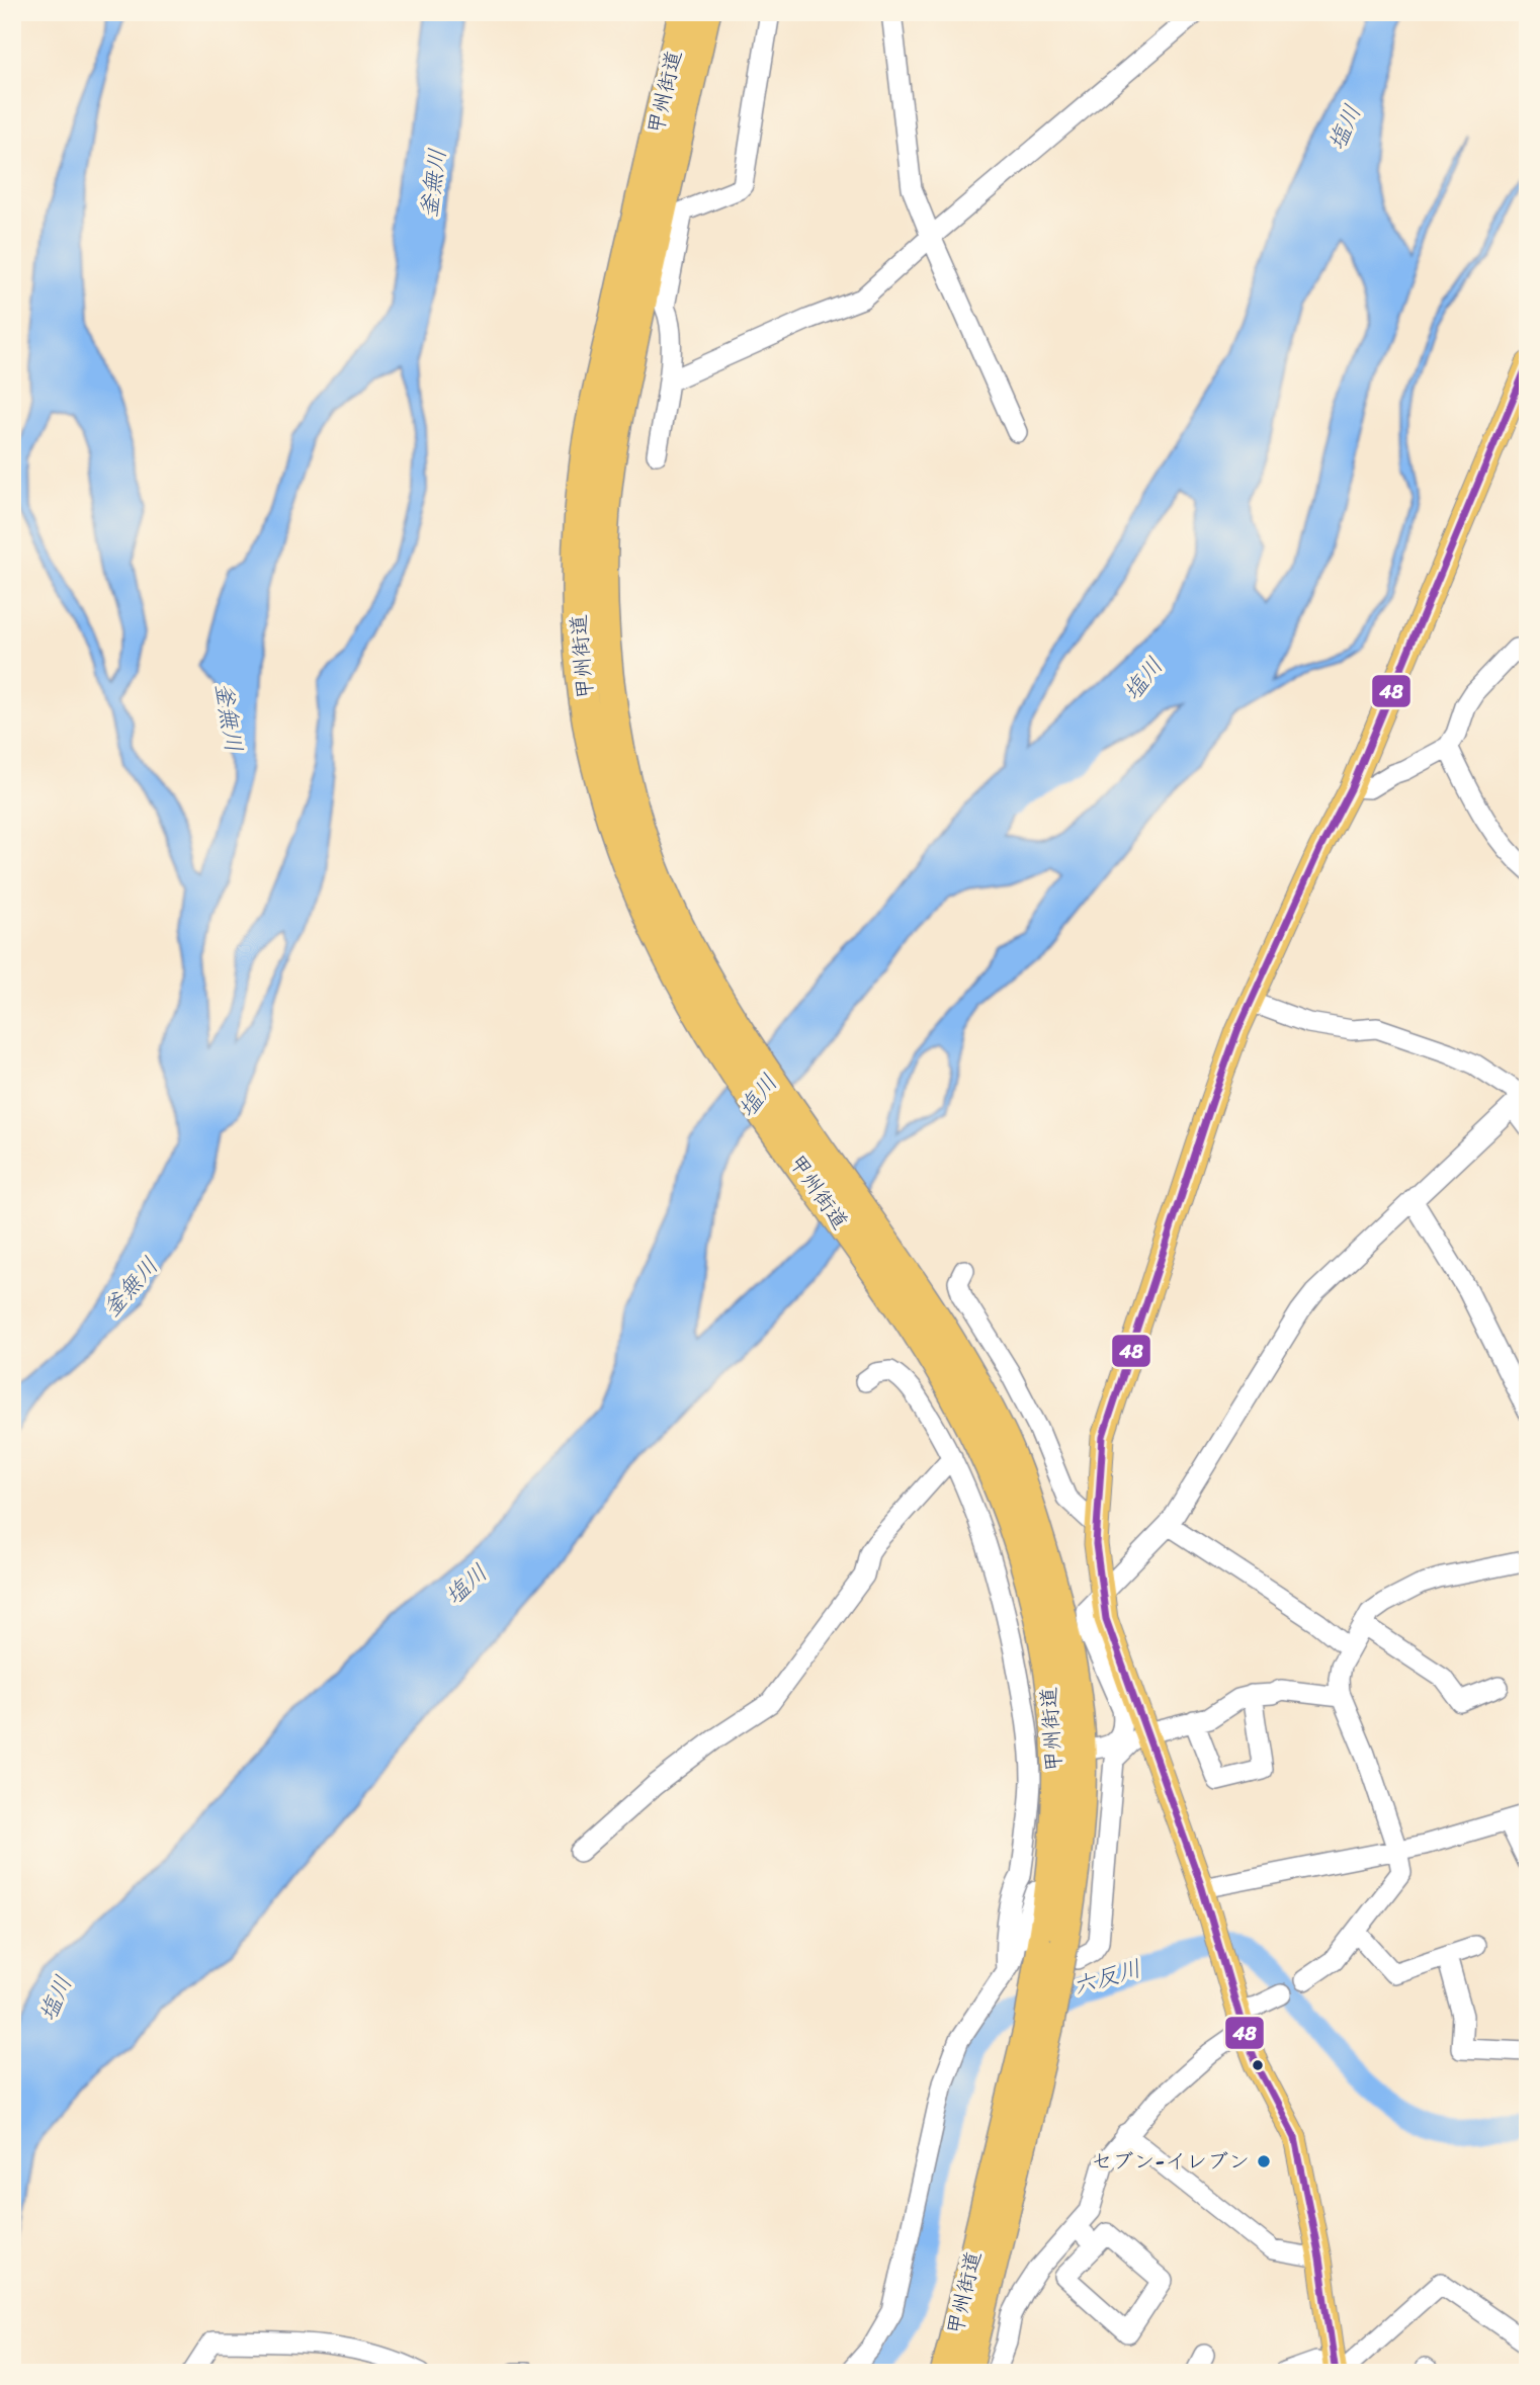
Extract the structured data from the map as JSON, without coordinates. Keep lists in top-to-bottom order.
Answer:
{
  "streets": {
    "highway": ["甲州街道"]
  },
  "water": ["塩川", "釜無川", "六反川"],
  "places": ["セブン-イレブン"],
  "lines": ["transit line 48"]
}
